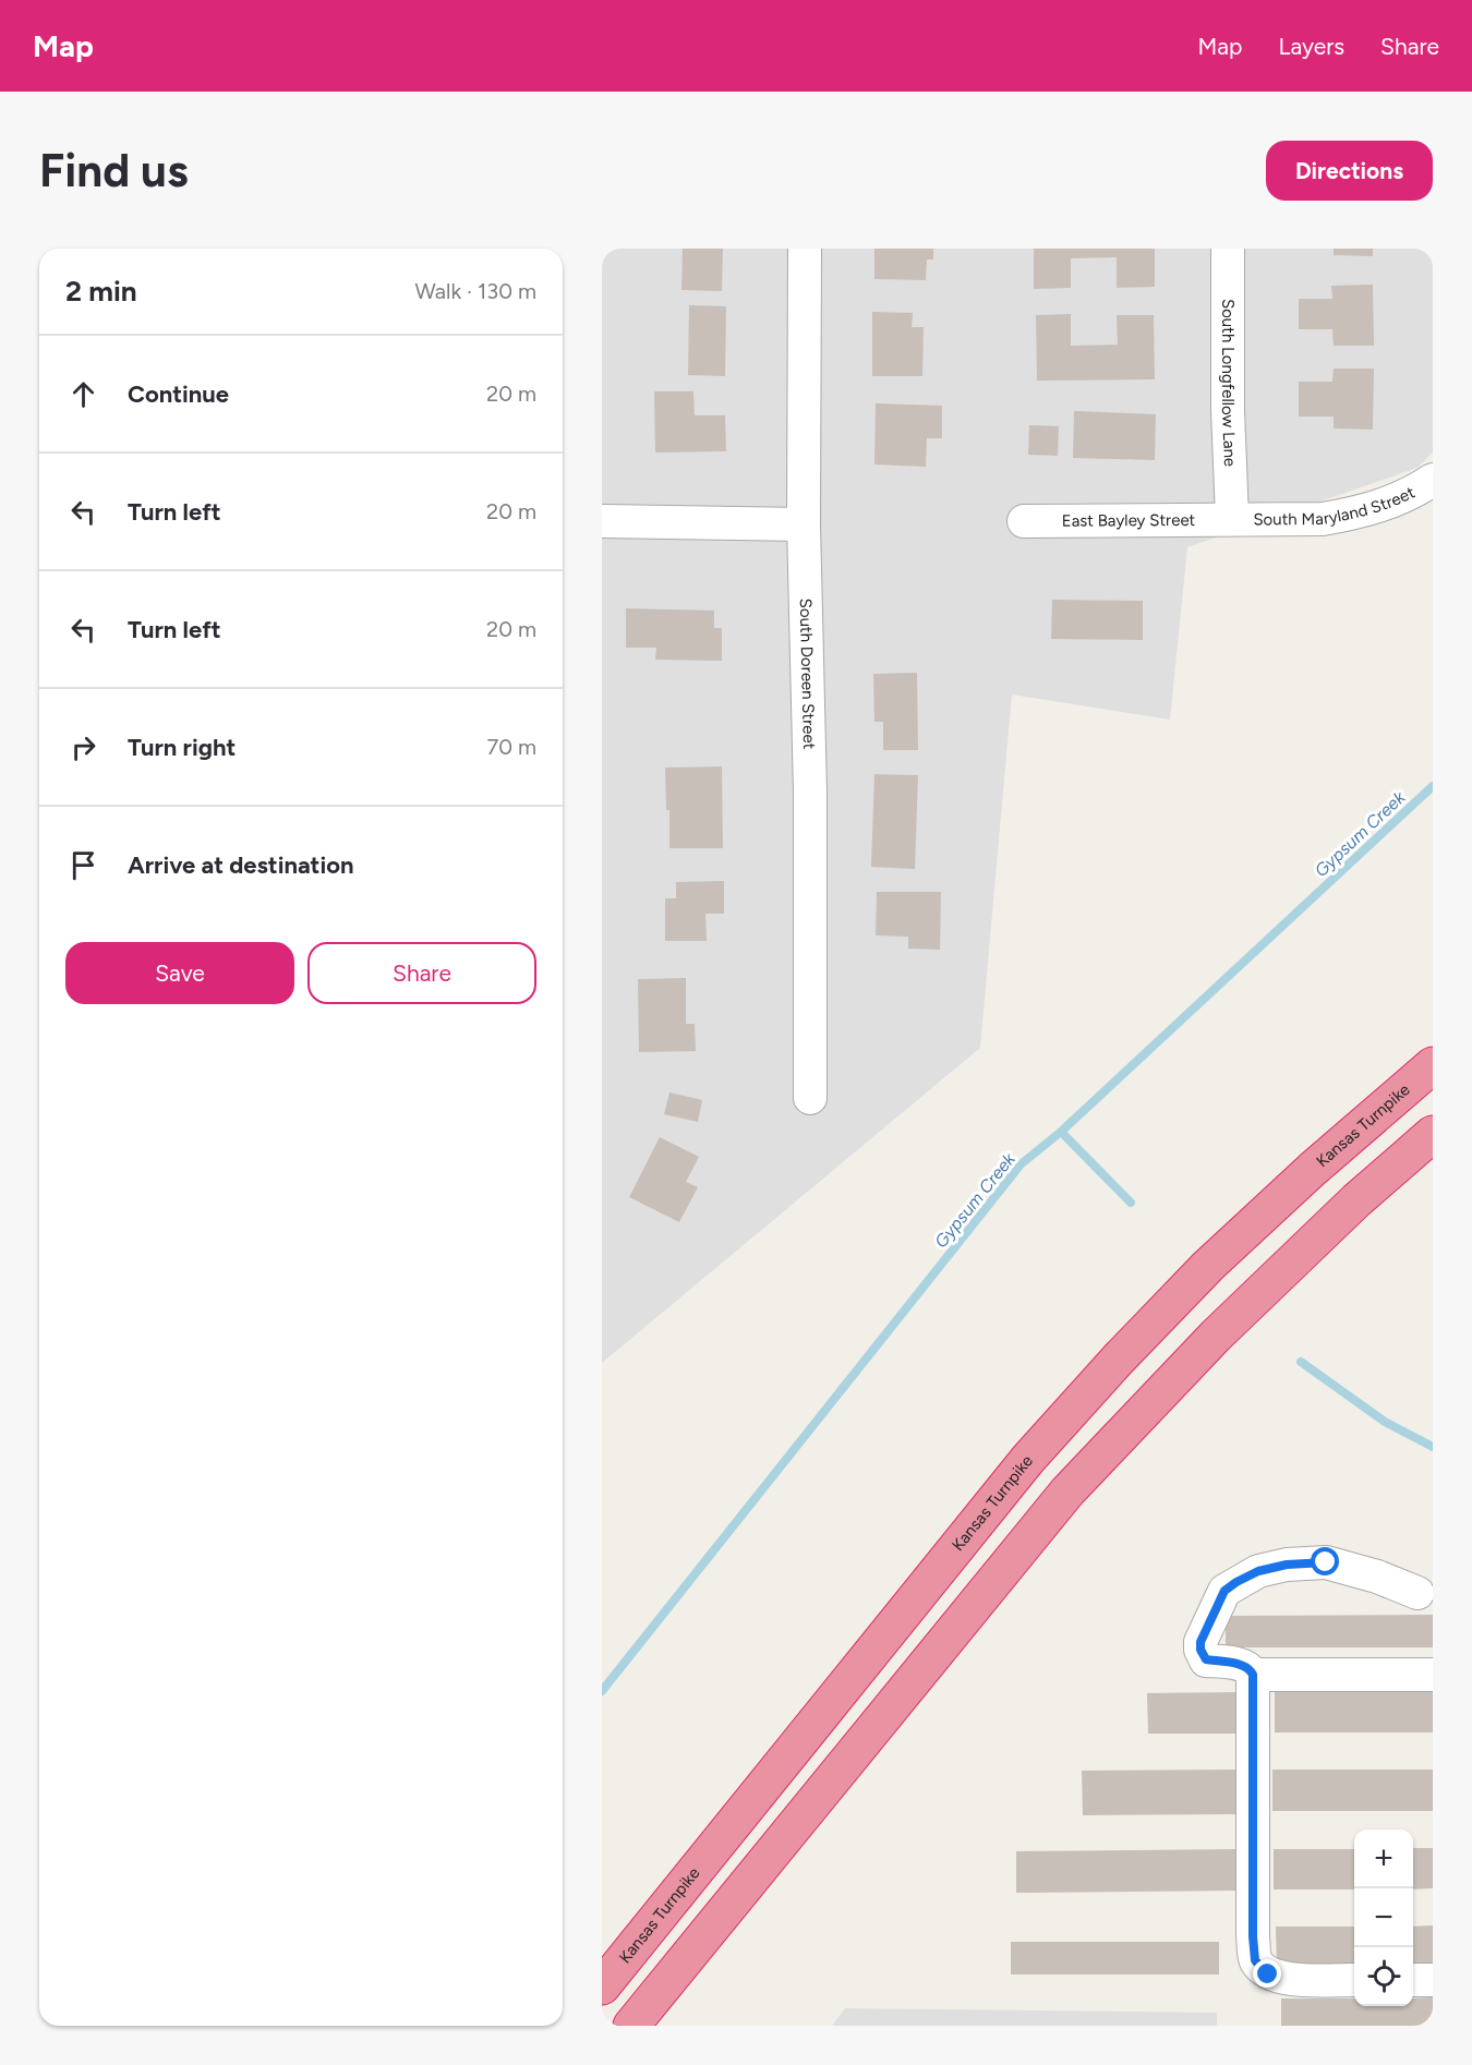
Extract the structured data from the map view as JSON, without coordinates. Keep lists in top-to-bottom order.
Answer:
{
  "streets": {
    "highway": ["Kansas Turnpike"],
    "street": [
      "South Longfellow Lane",
      "South Maryland Street",
      "East Bayley Street",
      "South Doreen Street"
    ]
  },
  "crossings": [
    ["South Longfellow Lane", "South Maryland Street"],
    ["South Longfellow Lane", "East Bayley Street"],
    ["South Maryland Street", "East Bayley Street"]
  ],
  "water": ["Gypsum Creek"],
  "page": {
    "header": "Map",
    "nav": ["Map", "Layers", "Share"],
    "buttons": [
      "Directions",
      ["Save", "Share"]
    ],
    "title": "Find us",
    "heading": ["2 min", "Walk · 130 m"],
    "list": [
      ["Continue", "20 m"],
      ["Turn left", "20 m"],
      ["Turn left", "20 m"],
      ["Turn right", "70 m"],
      "Arrive at destination"
    ],
    "map_buttons": ["+", "−"]
  }
}
